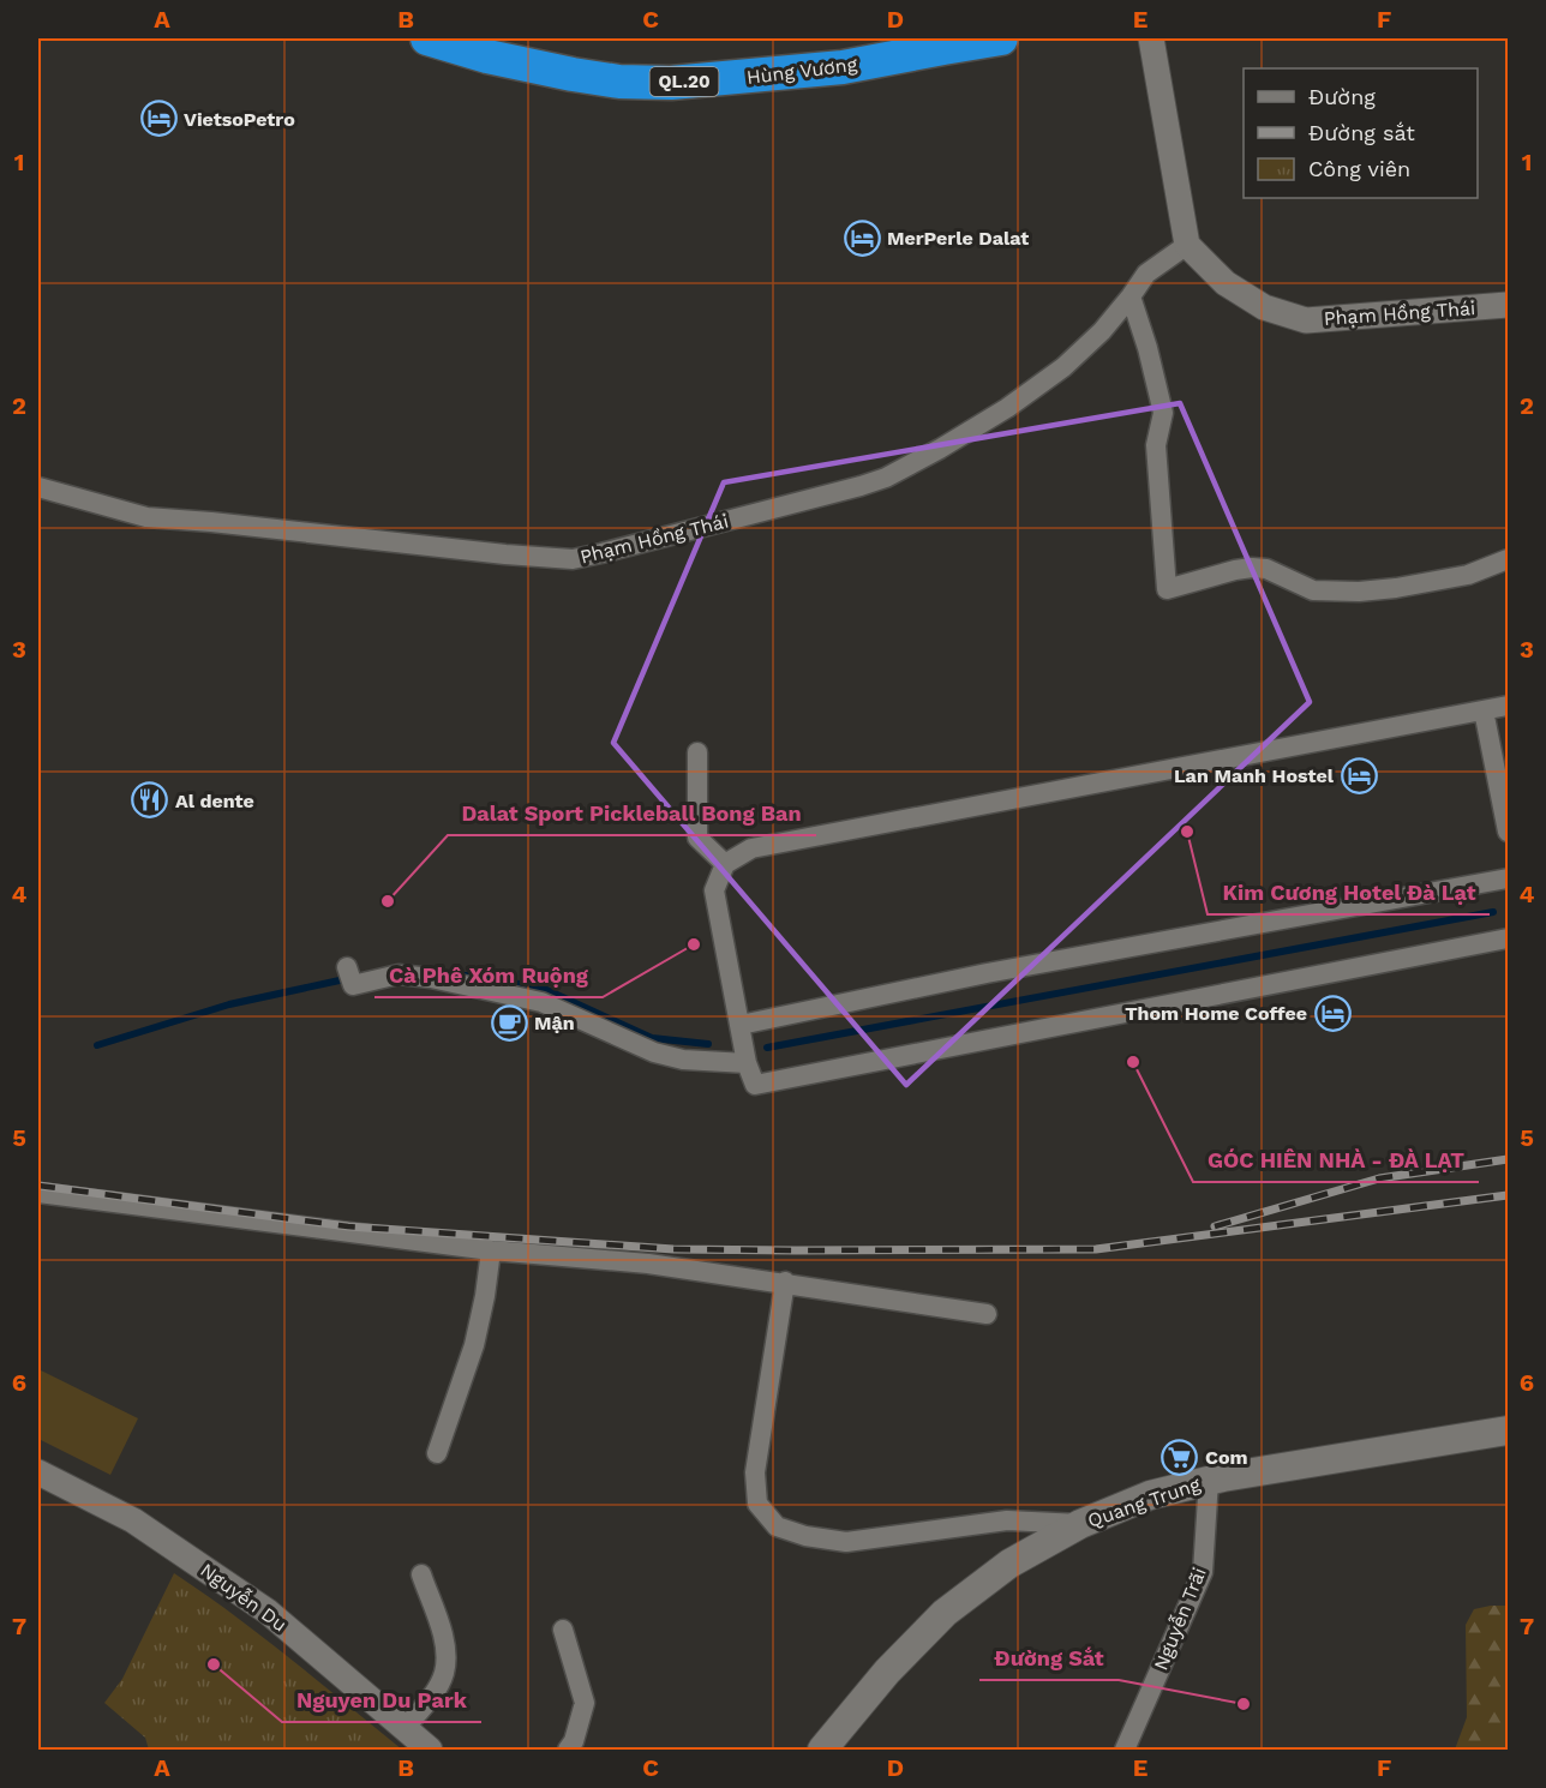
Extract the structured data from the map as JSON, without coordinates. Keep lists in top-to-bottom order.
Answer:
{
  "streets": {
    "highway": ["Hùng Vương", "QL.20"],
    "main road": ["Quang Trung"],
    "street": ["Phạm Hồng Thái", "Nguyễn Du", "Nguyễn Trãi"]
  },
  "crossings": [
    ["Hùng Vương", "QL.20"],
    ["Quang Trung", "Nguyễn Trãi"]
  ],
  "places": {
    "hotel": [
      "VietsoPetro",
      "MerPerle Dalat",
      "Lan Manh Hostel",
      "Thom Home Coffee"
    ],
    "restaurant": ["Al dente"],
    "other": [
      "Kim Cương Hotel Đà Lạt",
      "Dalat Sport Pickleball Bong Ban",
      "Cà Phê Xóm Ruộng",
      "GÓC HIÊN NHÀ - ĐÀ LẠT",
      "Nguyen Du Park",
      "Đường Sắt"
    ],
    "cafe": ["Mận"],
    "supermarket": ["Com"]
  },
  "legend": ["Đường", "Đường sắt", "Công viên"],
  "grid": {
    "columns": [
      "A",
      "B",
      "C",
      "D",
      "E",
      "F"
    ],
    "rows": [
      "1",
      "2",
      "3",
      "4",
      "5",
      "6",
      "7"
    ]
  }
}
